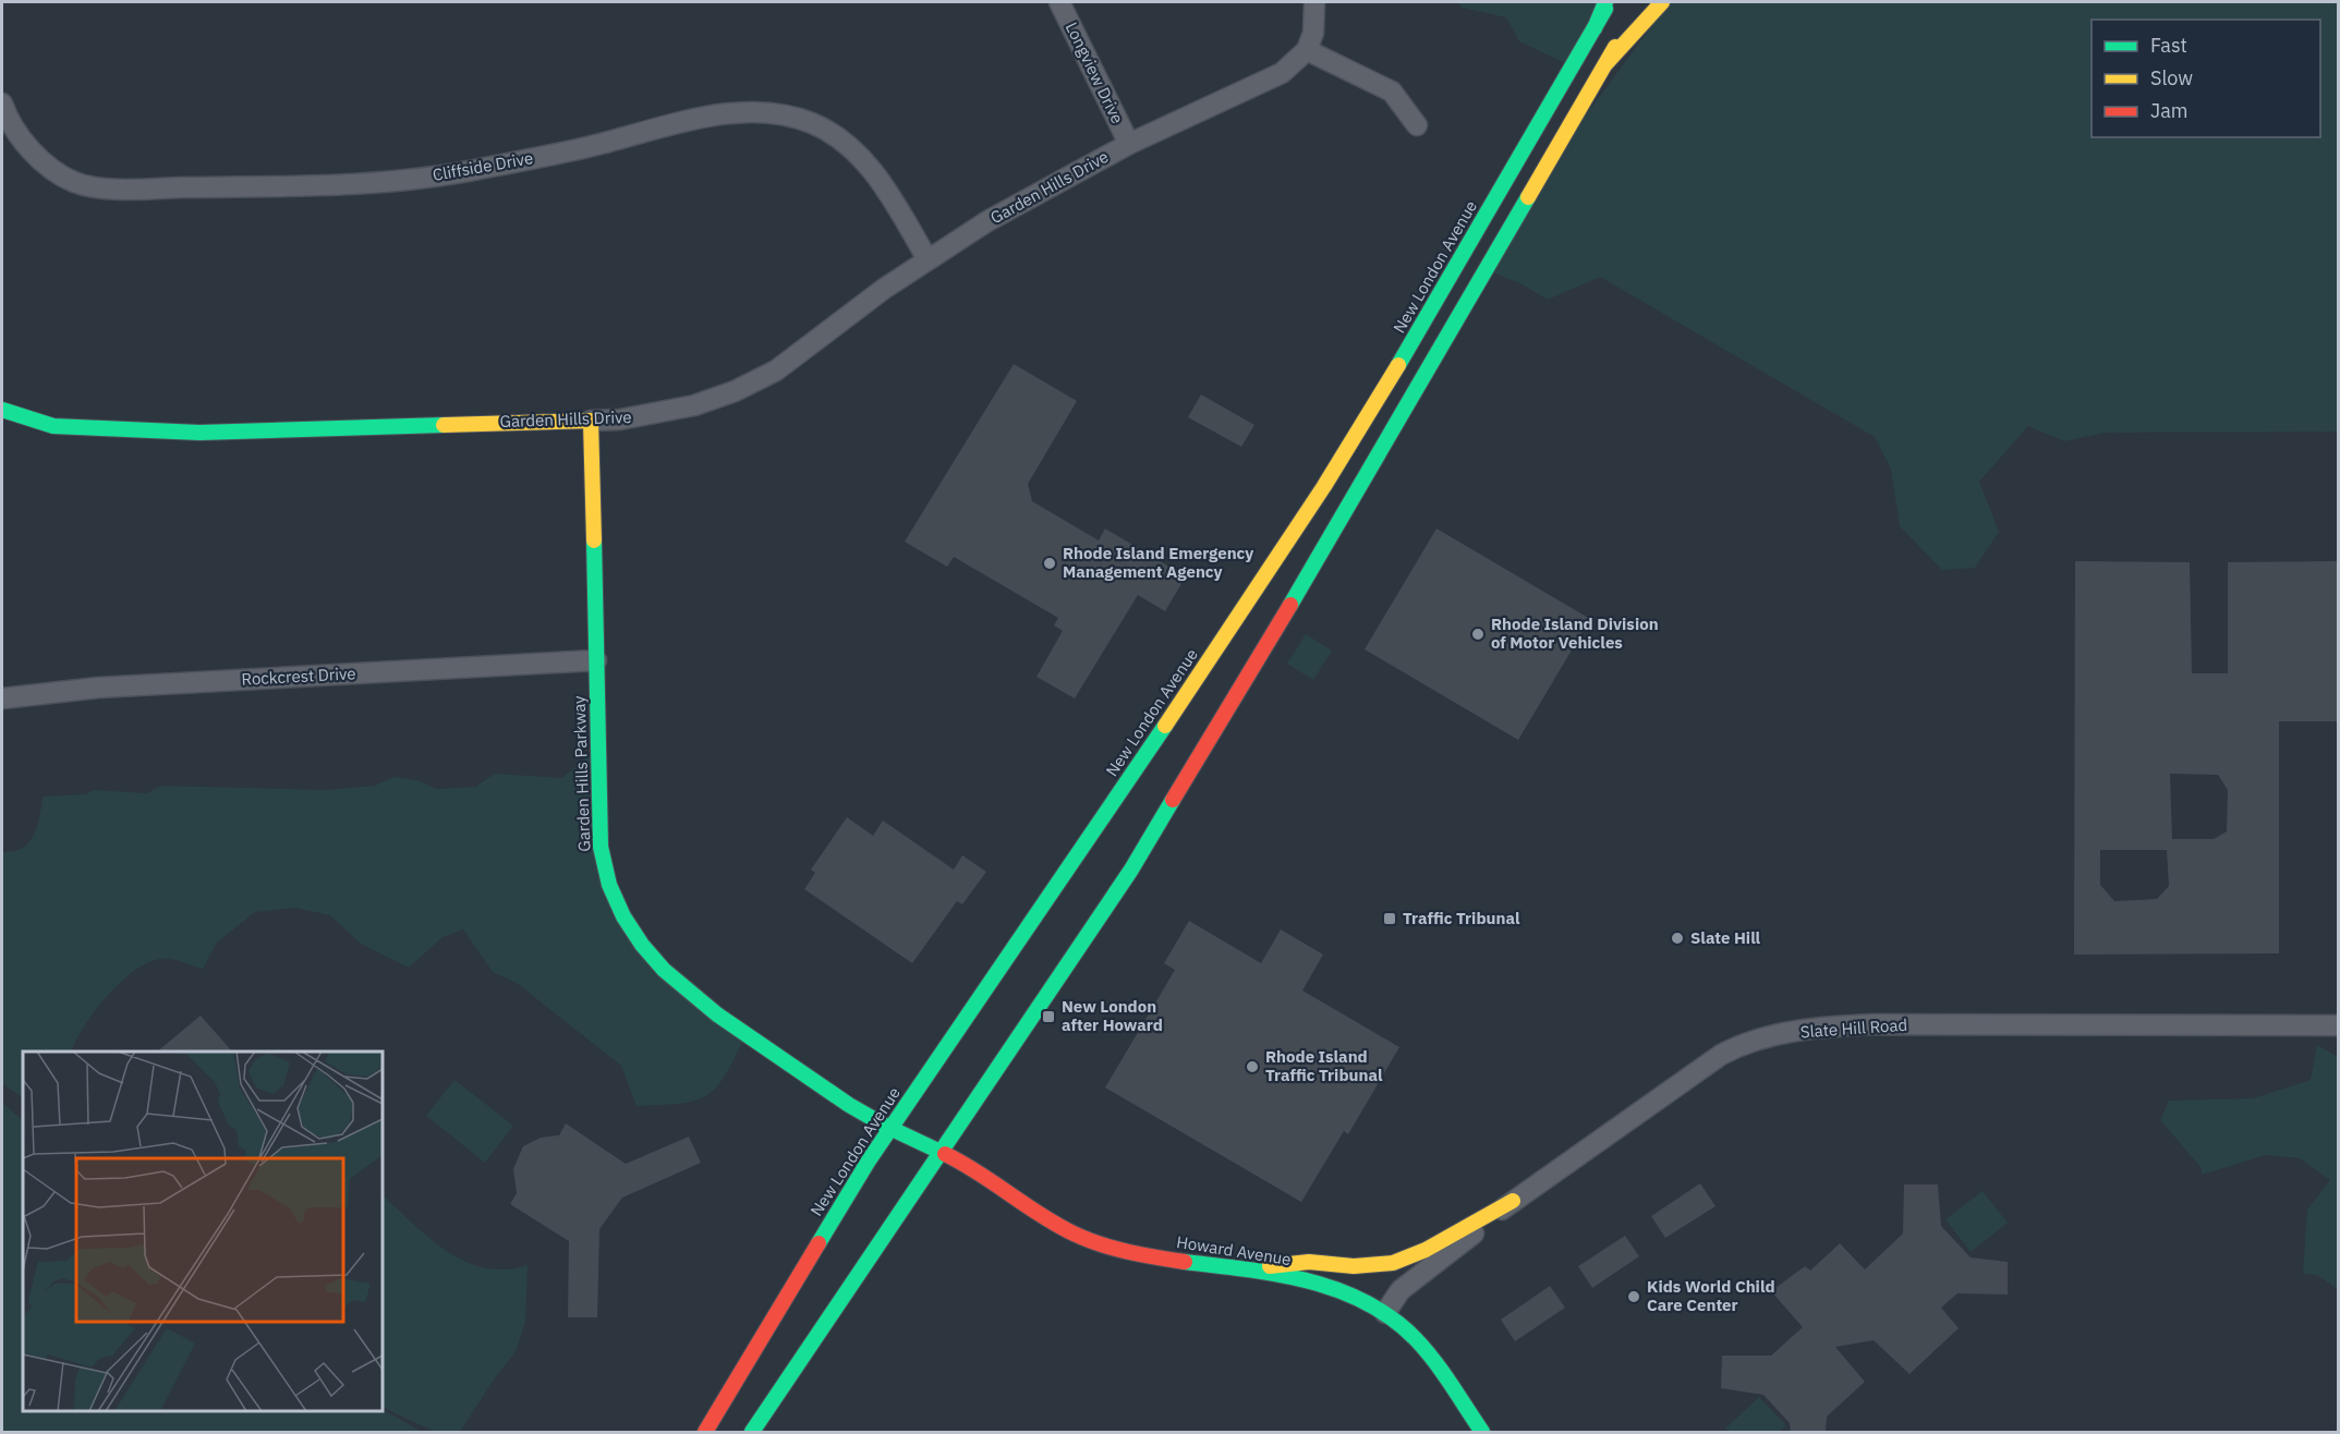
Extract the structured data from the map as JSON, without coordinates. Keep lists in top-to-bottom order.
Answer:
{
  "streets": {
    "main road": [
      "Garden Hills Drive",
      "New London Avenue",
      "Garden Hills Parkway",
      "Howard Avenue"
    ],
    "street": [
      "Longview Drive",
      "Cliffside Drive",
      "Rockcrest Drive",
      "Slate Hill Road"
    ]
  },
  "crossings": [
    ["Longview Drive", "Garden Hills Drive"],
    ["Cliffside Drive", "Garden Hills Drive"],
    ["Garden Hills Drive", "Garden Hills Parkway"],
    ["New London Avenue", "Garden Hills Parkway"],
    ["Rockcrest Drive", "Garden Hills Parkway"],
    ["Garden Hills Parkway", "Howard Avenue"],
    ["Slate Hill Road", "Howard Avenue"]
  ],
  "places": {
    "other": [
      "Rhode Island Emergency Management Agency",
      "Rhode Island Division of Motor Vehicles",
      "Slate Hill",
      "Rhode Island Traffic Tribunal",
      "Kids World Child Care Center"
    ],
    "transit": ["Traffic Tribunal", "New London after Howard"]
  },
  "legend": ["Fast", "Slow", "Jam"]
}
